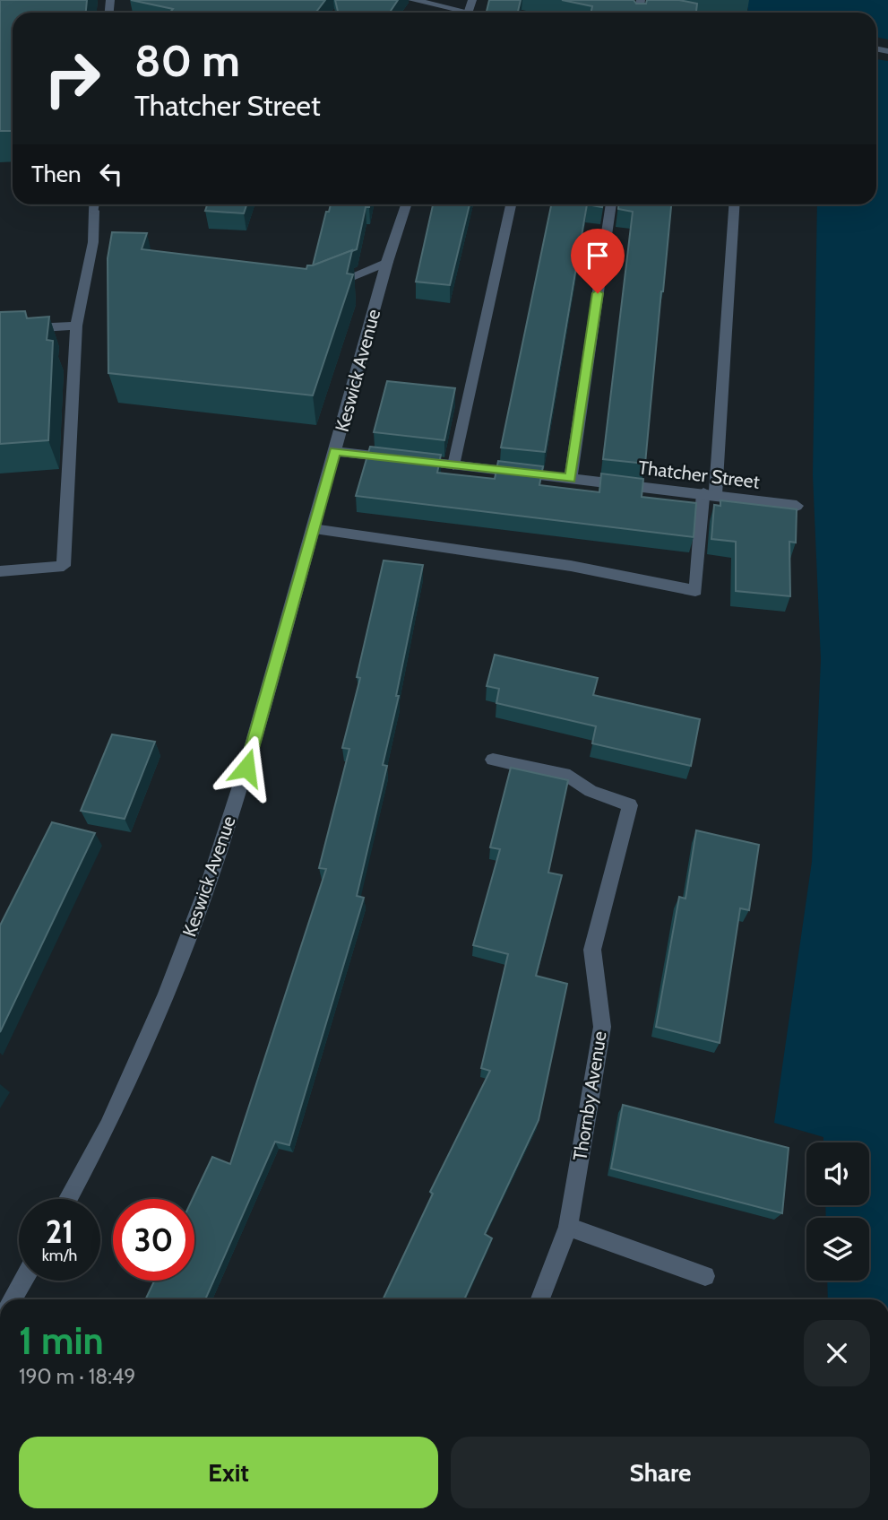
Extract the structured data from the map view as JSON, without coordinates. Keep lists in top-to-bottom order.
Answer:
{
  "streets": {
    "street": ["Keswick Avenue", "Thatcher Street", "Thornby Avenue"]
  },
  "crossings": [
    ["Keswick Avenue", "Thatcher Street"]
  ],
  "page": {
    "turn": ["80 m", "Thatcher Street"],
    "then": "Then",
    "speed": "21 km/h",
    "limit": "30",
    "heading": ["1 min", "190 m · 18:49"],
    "buttons": ["Exit", "Share"]
  }
}
